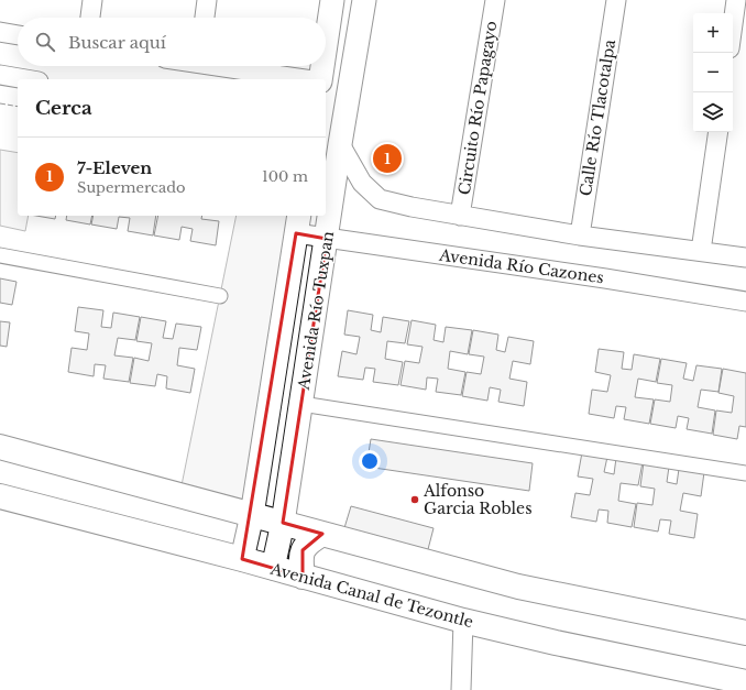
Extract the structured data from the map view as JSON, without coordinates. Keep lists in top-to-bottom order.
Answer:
{
  "streets": {
    "main road": ["Avenida Canal de Tezontle"],
    "street": [
      "Circuito Río Papagayo",
      "Calle Río Tlacotalpa",
      "Avenida Río Cazones",
      "Avenida Río Tuxpan"
    ]
  },
  "crossings": [
    ["Avenida Río Cazones", "Avenida Río Tuxpan"],
    ["Avenida Río Tuxpan", "Avenida Canal de Tezontle"]
  ],
  "places": ["Alfonso Garcia Robles"],
  "page": {
    "map_buttons": ["+", "−"],
    "search": "Buscar aquí",
    "heading": "Cerca",
    "list": [
      {
        "mark": "1",
        "name": "7-Eleven",
        "note": "Supermercado",
        "value": "100 m"
      }
    ],
    "pins": "1"
  }
}
